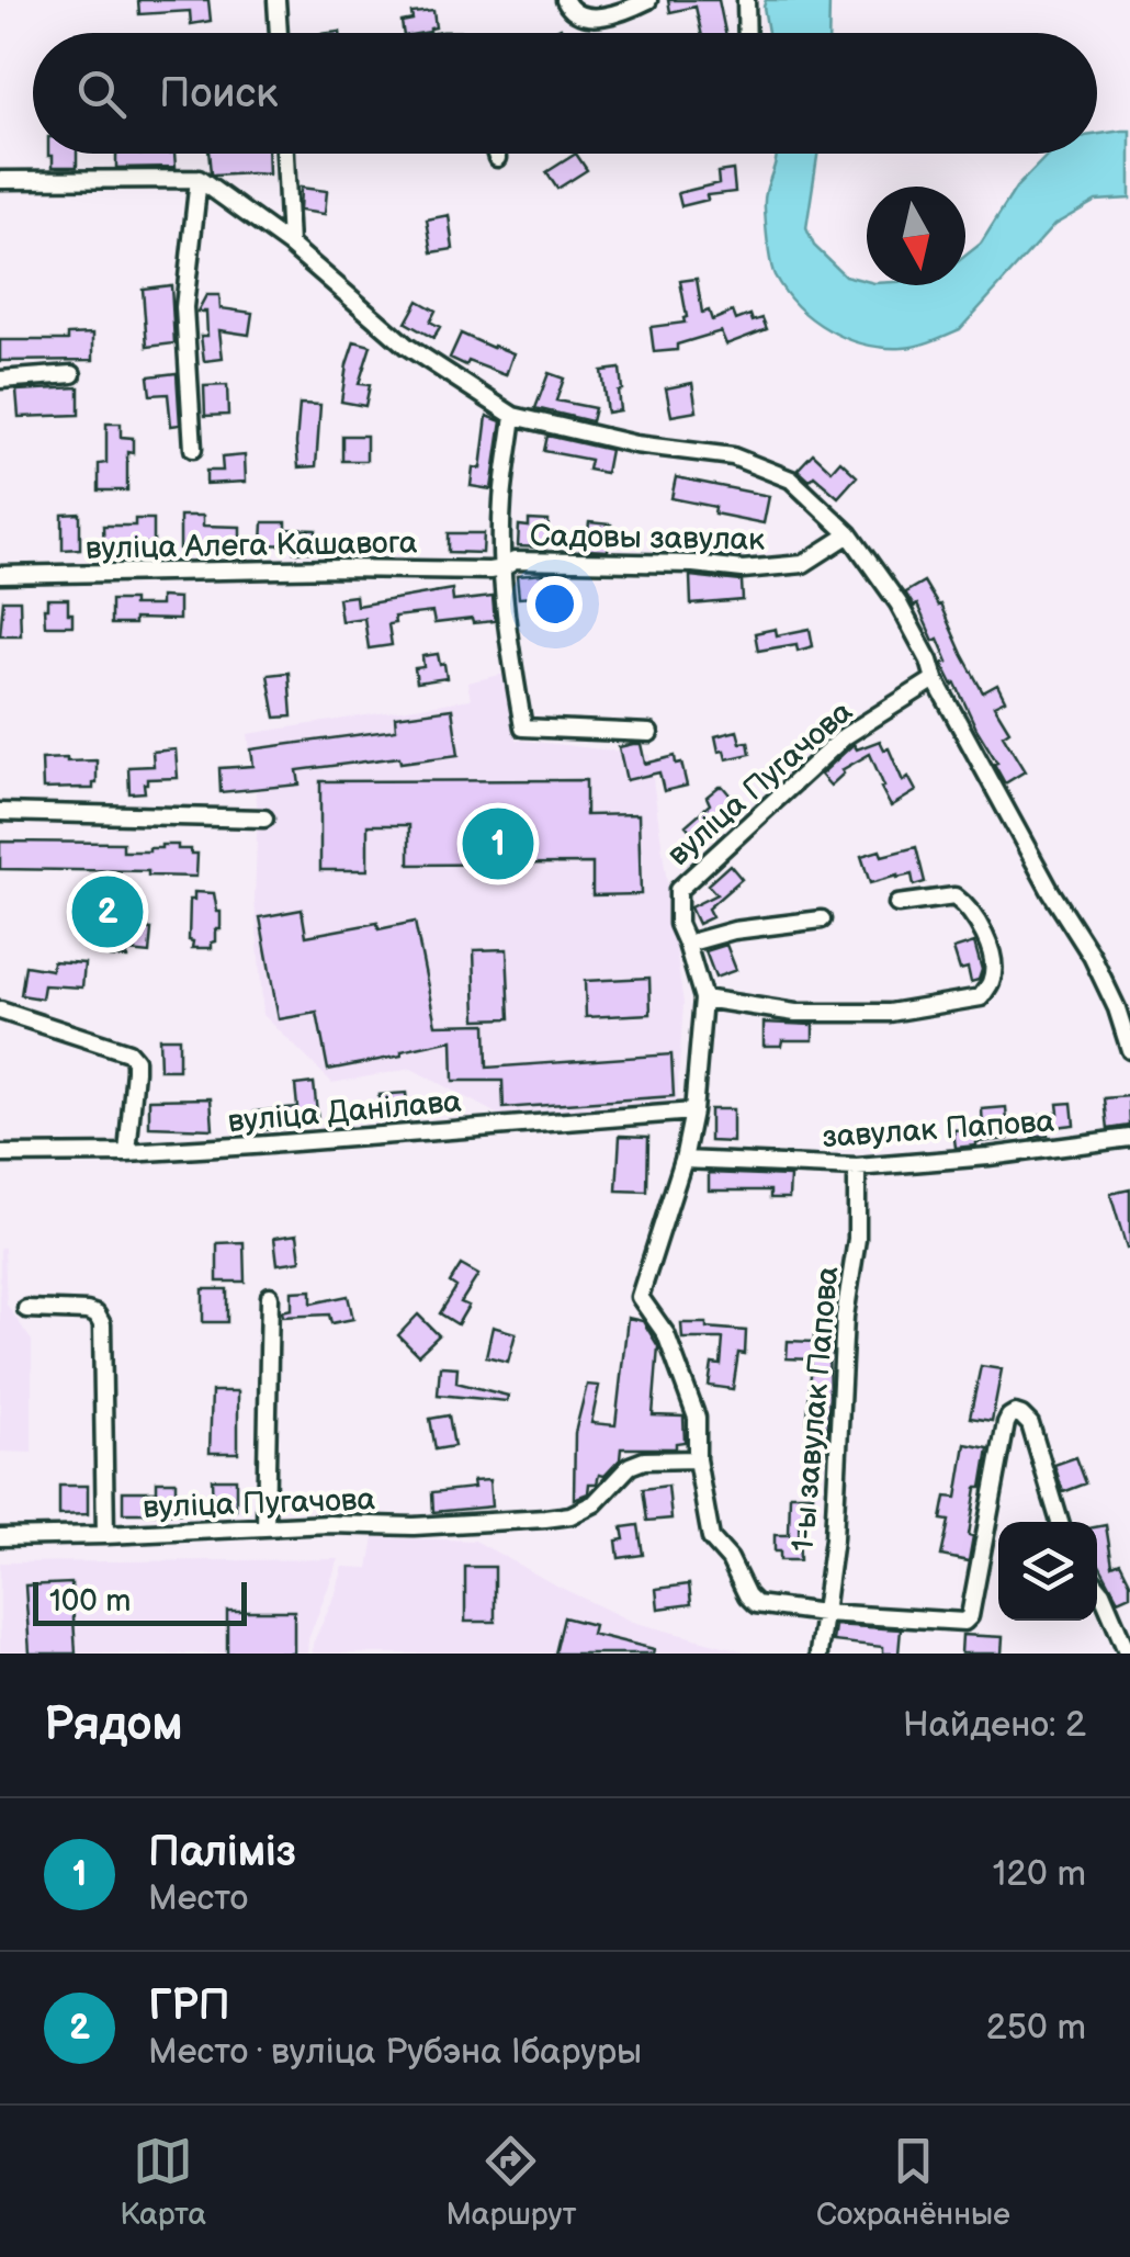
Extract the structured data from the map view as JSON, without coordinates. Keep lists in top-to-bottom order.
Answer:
{
  "streets": {
    "street": [
      "Садовы завулак",
      "вуліца Алега Кашавога",
      "вуліца Пугачова",
      "вуліца Данілава",
      "завулак Папова",
      "1-ы завулак Папова"
    ]
  },
  "crossings": [
    ["Садовы завулак", "вуліца Алега Кашавога"],
    ["вуліца Пугачова", "вуліца Данілава"],
    ["вуліца Пугачова", "завулак Папова"],
    ["вуліца Пугачова", "1-ы завулак Папова"],
    ["завулак Папова", "1-ы завулак Папова"]
  ],
  "scale_bar": "100 m",
  "north": "bottom",
  "page": {
    "search": "Поиск",
    "pins": ["1", "2"],
    "scale": "100 m",
    "heading": ["Рядом", "Найдено: 2"],
    "list": [
      {
        "mark": "1",
        "name": "Паліміз",
        "note": "Место",
        "value": "120 m"
      },
      {
        "mark": "2",
        "name": "ГРП",
        "note": "Место · вуліца Рубэна Ібаруры",
        "value": "250 m"
      }
    ],
    "nav": ["Карта", "Маршрут", "Сохранённые"]
  }
}
